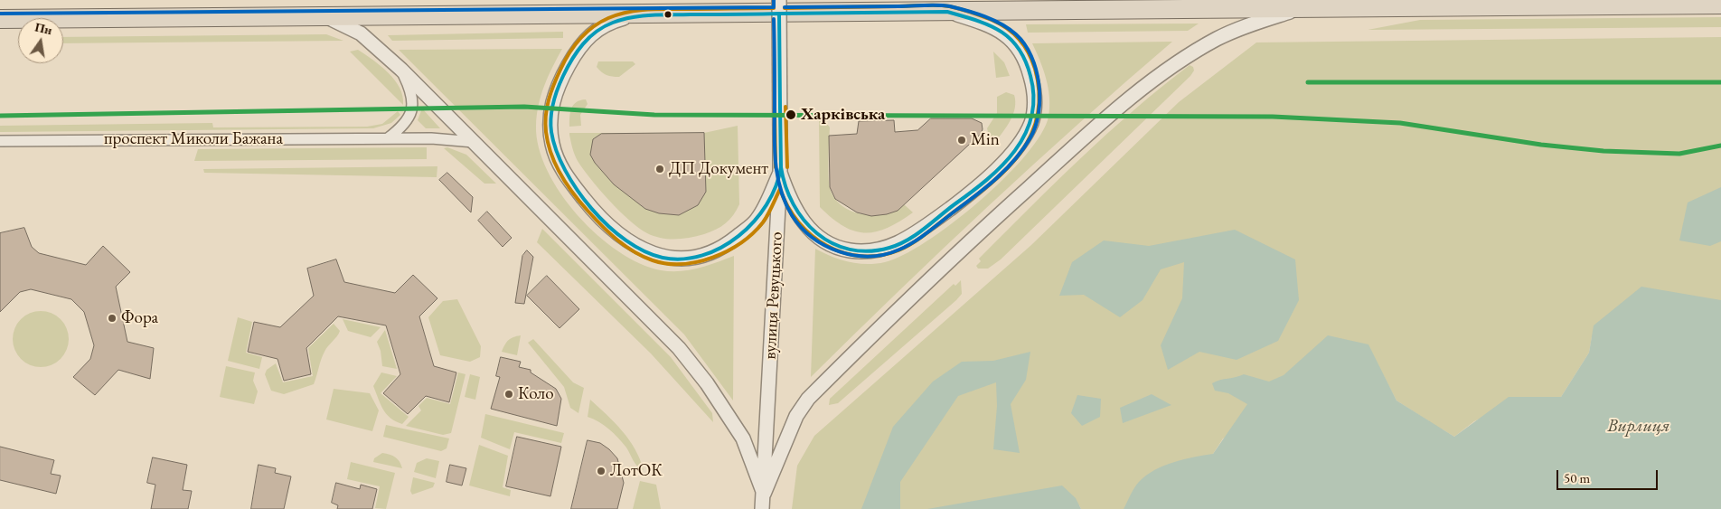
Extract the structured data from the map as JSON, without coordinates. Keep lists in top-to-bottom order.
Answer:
{
  "streets": {
    "street": ["проспект Миколи Бажана", "вулиця Ревуцького"]
  },
  "water": ["Вирлиця"],
  "places": [
    "Харківська",
    "Min",
    "ДП Документ",
    "Фора",
    "Коло",
    "ЛотОК"
  ],
  "scale_bar": "50 m",
  "north": "top"
}
